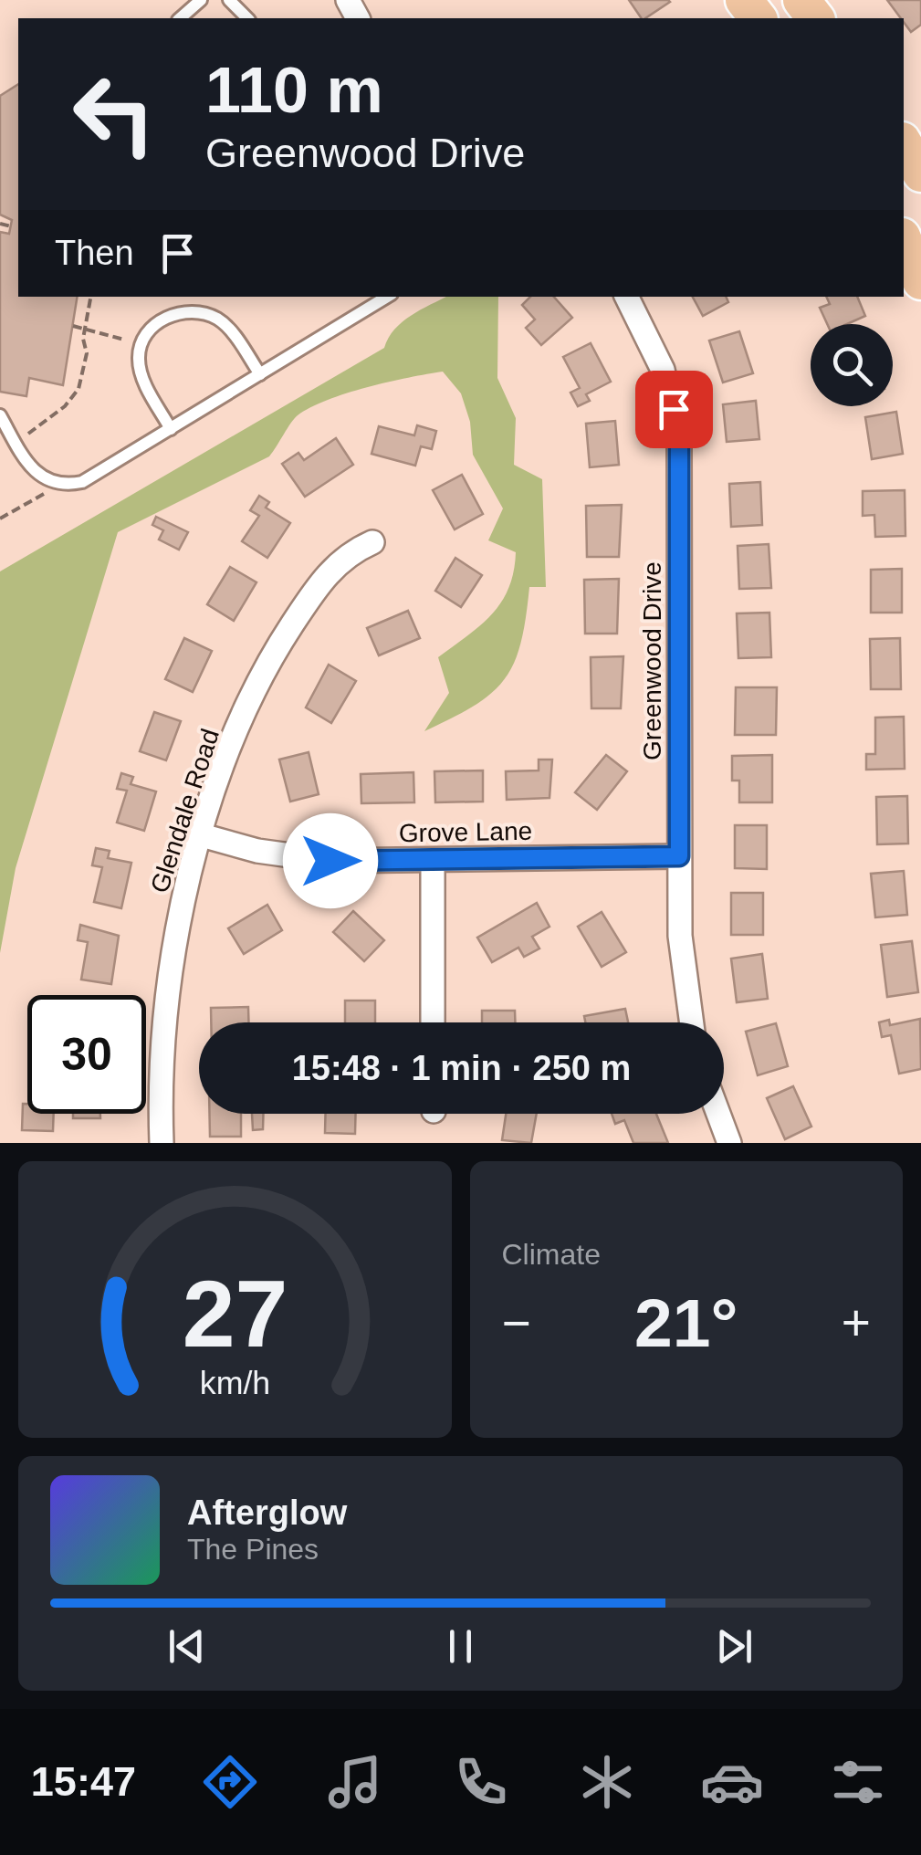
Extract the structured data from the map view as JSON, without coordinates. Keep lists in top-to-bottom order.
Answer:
{
  "streets": {
    "street": ["Greenwood Drive", "Glendale Road", "Grove Lane"]
  },
  "crossings": [
    ["Greenwood Drive", "Grove Lane"],
    ["Glendale Road", "Grove Lane"]
  ],
  "page": {
    "turn": ["110 m", "Greenwood Drive"],
    "then": "Then",
    "limit": "30",
    "trip": "15:48 · 1 min · 250 m",
    "tile": "Climate",
    "heat": ["−", "21°", "+"],
    "song": ["Afterglow", "The Pines"],
    "tabs": "15:47",
    "gauge": ["27", "km/h"]
  }
}
